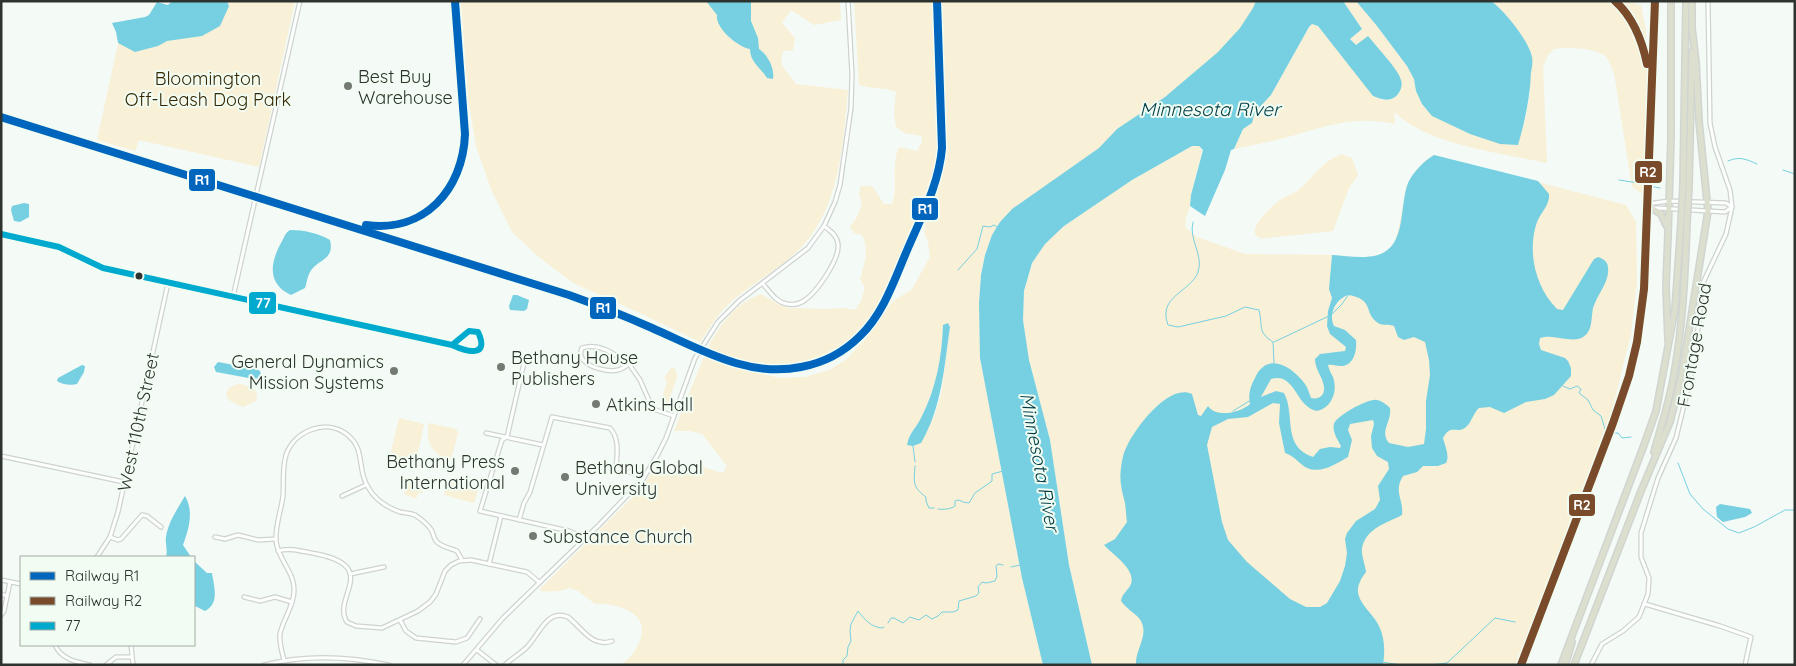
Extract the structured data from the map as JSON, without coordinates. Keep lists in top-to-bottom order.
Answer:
{
  "streets": {
    "street": ["Frontage Road", "West 110th Street"]
  },
  "water": ["Minnesota River"],
  "parks": ["Bloomington Off-Leash Dog Park"],
  "places": [
    "Best Buy Warehouse",
    "Bethany House Publishers",
    "General Dynamics Mission Systems",
    "Atkins Hall",
    "Bethany Press International",
    "Bethany Global University",
    "Substance Church"
  ],
  "lines": ["rail line R1", "rail line R2", "transit line 77"],
  "legend": ["Railway R1", "Railway R2", "77"]
}
